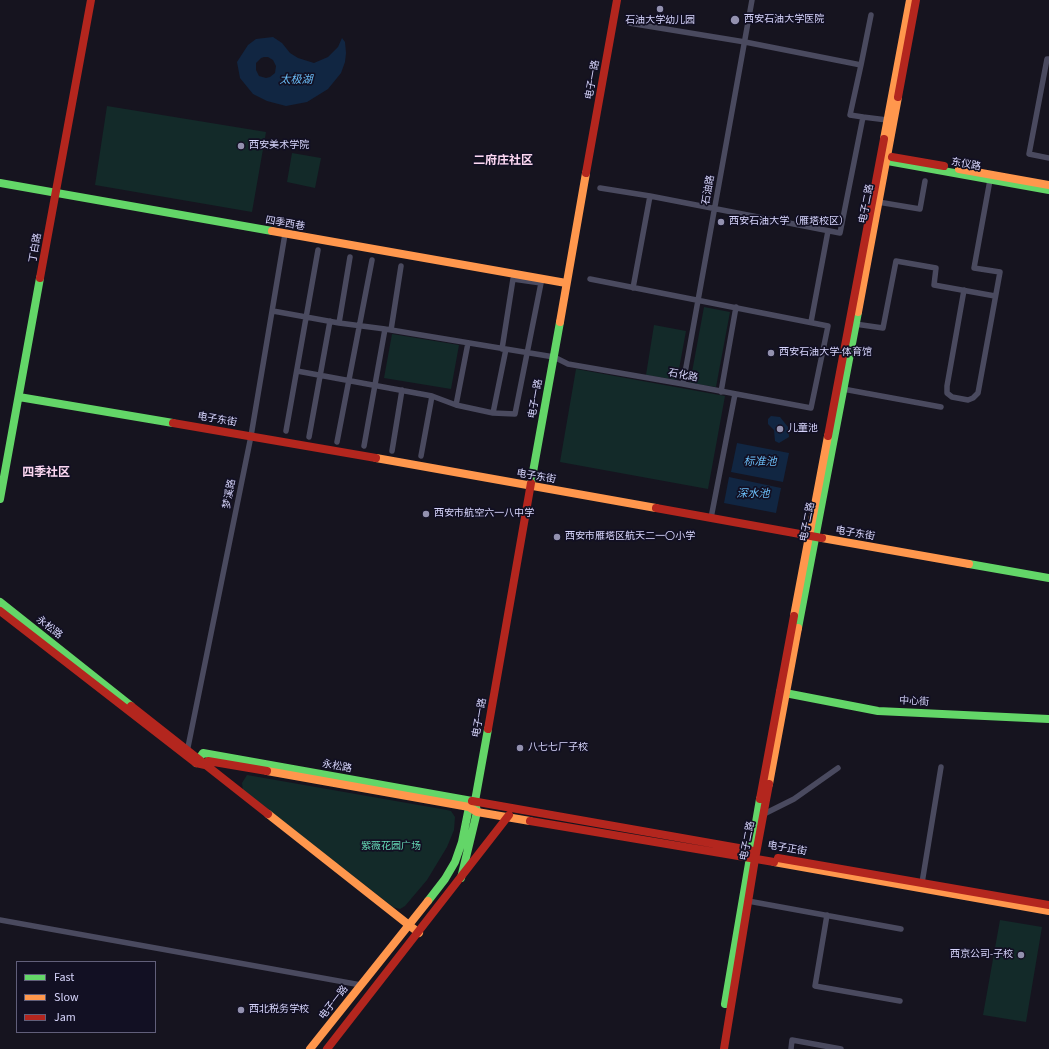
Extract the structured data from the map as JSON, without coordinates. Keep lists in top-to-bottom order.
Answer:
{
  "streets": {
    "main road": [
      "电子一路",
      "东仪路",
      "电子二路",
      "四季西巷",
      "丁白路",
      "电子东街",
      "永松路",
      "中心街",
      "电子正街"
    ],
    "street": ["石油路", "石化路", "梦溪路"]
  },
  "crossings": [
    ["电子一路", "四季西巷"],
    ["电子一路", "石化路"],
    ["电子一路", "电子东街"],
    ["电子一路", "永松路"],
    ["电子一路", "电子正街"],
    ["东仪路", "电子二路"],
    ["石油路", "石化路"],
    ["电子二路", "电子东街"],
    ["电子二路", "中心街"],
    ["电子二路", "电子正街"],
    ["四季西巷", "丁白路"],
    ["四季西巷", "梦溪路"],
    ["丁白路", "电子东街"],
    ["石化路", "梦溪路"],
    ["电子东街", "梦溪路"],
    ["梦溪路", "永松路"],
    ["永松路", "电子正街"]
  ],
  "districts": ["二府庄社区", "四季社区"],
  "water": ["太极湖", "标准池", "深水池"],
  "parks": ["紫薇花园广场"],
  "places": [
    "石油大学幼儿园",
    "西安石油大学医院",
    "西安美术学院",
    "西安石油大学（雁塔校区）",
    "西安石油大学-体育馆",
    "儿童池",
    "西安市航空六一八中学",
    "西安市雁塔区航天二一〇小学",
    "八七七厂子校",
    "西京公司-子校",
    "西北税务学校"
  ],
  "legend": ["Fast", "Slow", "Jam"]
}
